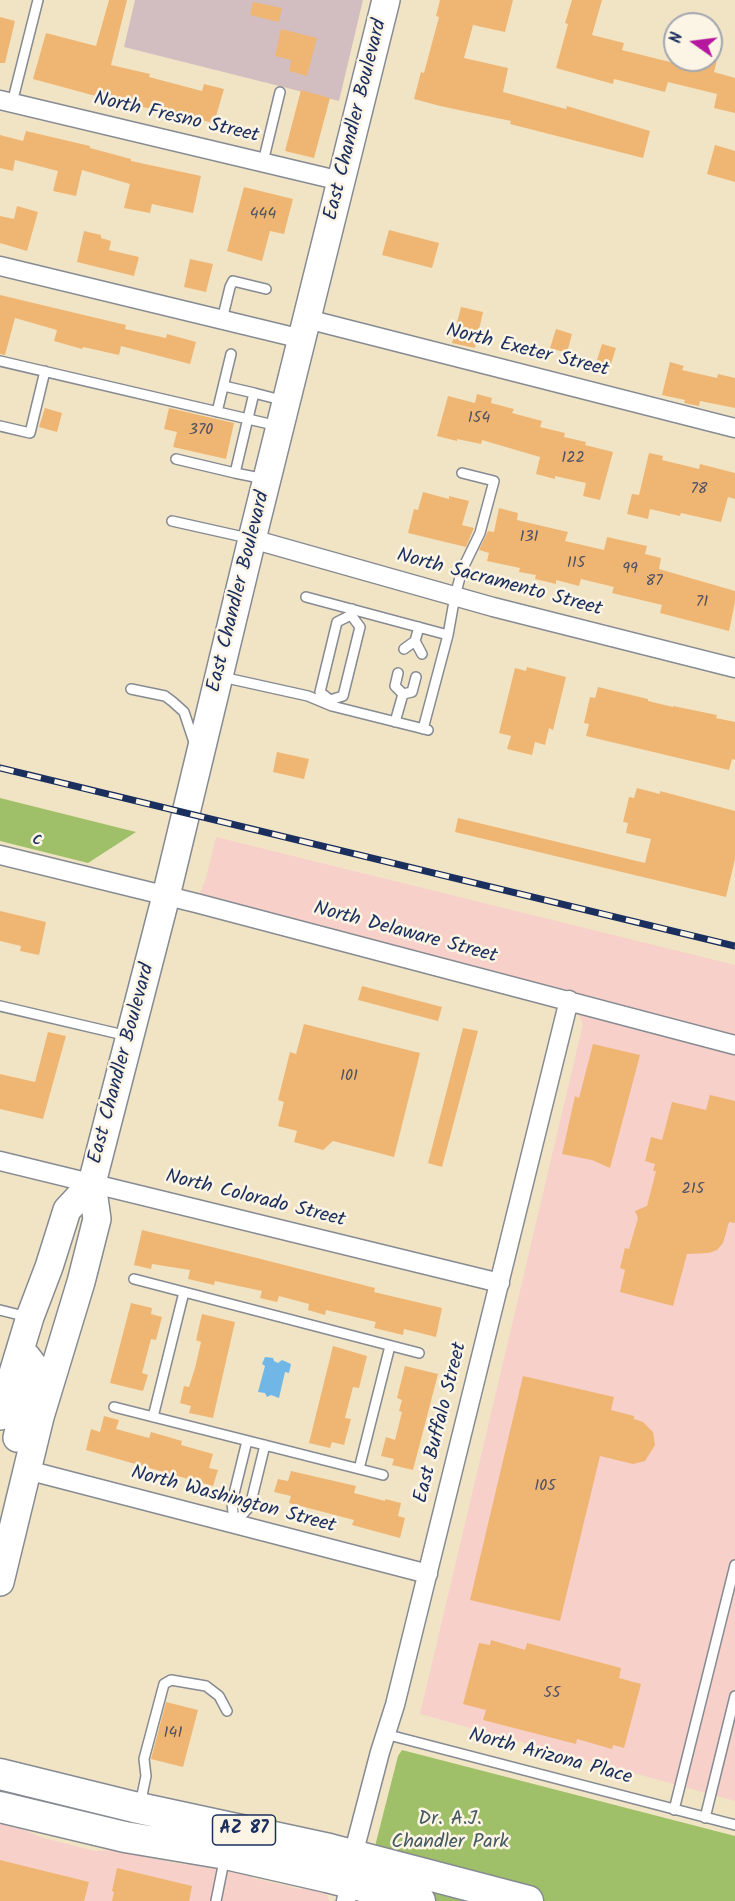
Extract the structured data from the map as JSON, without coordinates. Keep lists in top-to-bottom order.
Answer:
{
  "streets": {
    "main road": ["East Chandler Boulevard", "AZ 87"],
    "street": [
      "North Fresno Street",
      "North Exeter Street",
      "North Sacramento Street",
      "c",
      "North Delaware Street",
      "North Colorado Street",
      "East Buffalo Street",
      "North Washington Street"
    ],
    "lane": ["North Arizona Place"]
  },
  "crossings": [
    ["North Fresno Street", "East Chandler Boulevard"],
    ["East Chandler Boulevard", "North Exeter Street"],
    ["East Chandler Boulevard", "North Sacramento Street"],
    ["East Chandler Boulevard", "North Delaware Street"],
    ["East Chandler Boulevard", "North Colorado Street"],
    ["East Chandler Boulevard", "North Washington Street"],
    ["c", "North Delaware Street"],
    ["North Delaware Street", "East Buffalo Street"],
    ["North Colorado Street", "East Buffalo Street"],
    ["East Buffalo Street", "North Washington Street"],
    ["East Buffalo Street", "North Arizona Place"],
    ["East Buffalo Street", "AZ 87"]
  ],
  "parks": ["Dr. A.J. Chandler Park"],
  "house_numbers": [
    "444",
    "154",
    "370",
    "122",
    "78",
    "131",
    "115",
    "99",
    "87",
    "71",
    "101",
    "215",
    "105",
    "55",
    "141"
  ],
  "north": "left"
}
